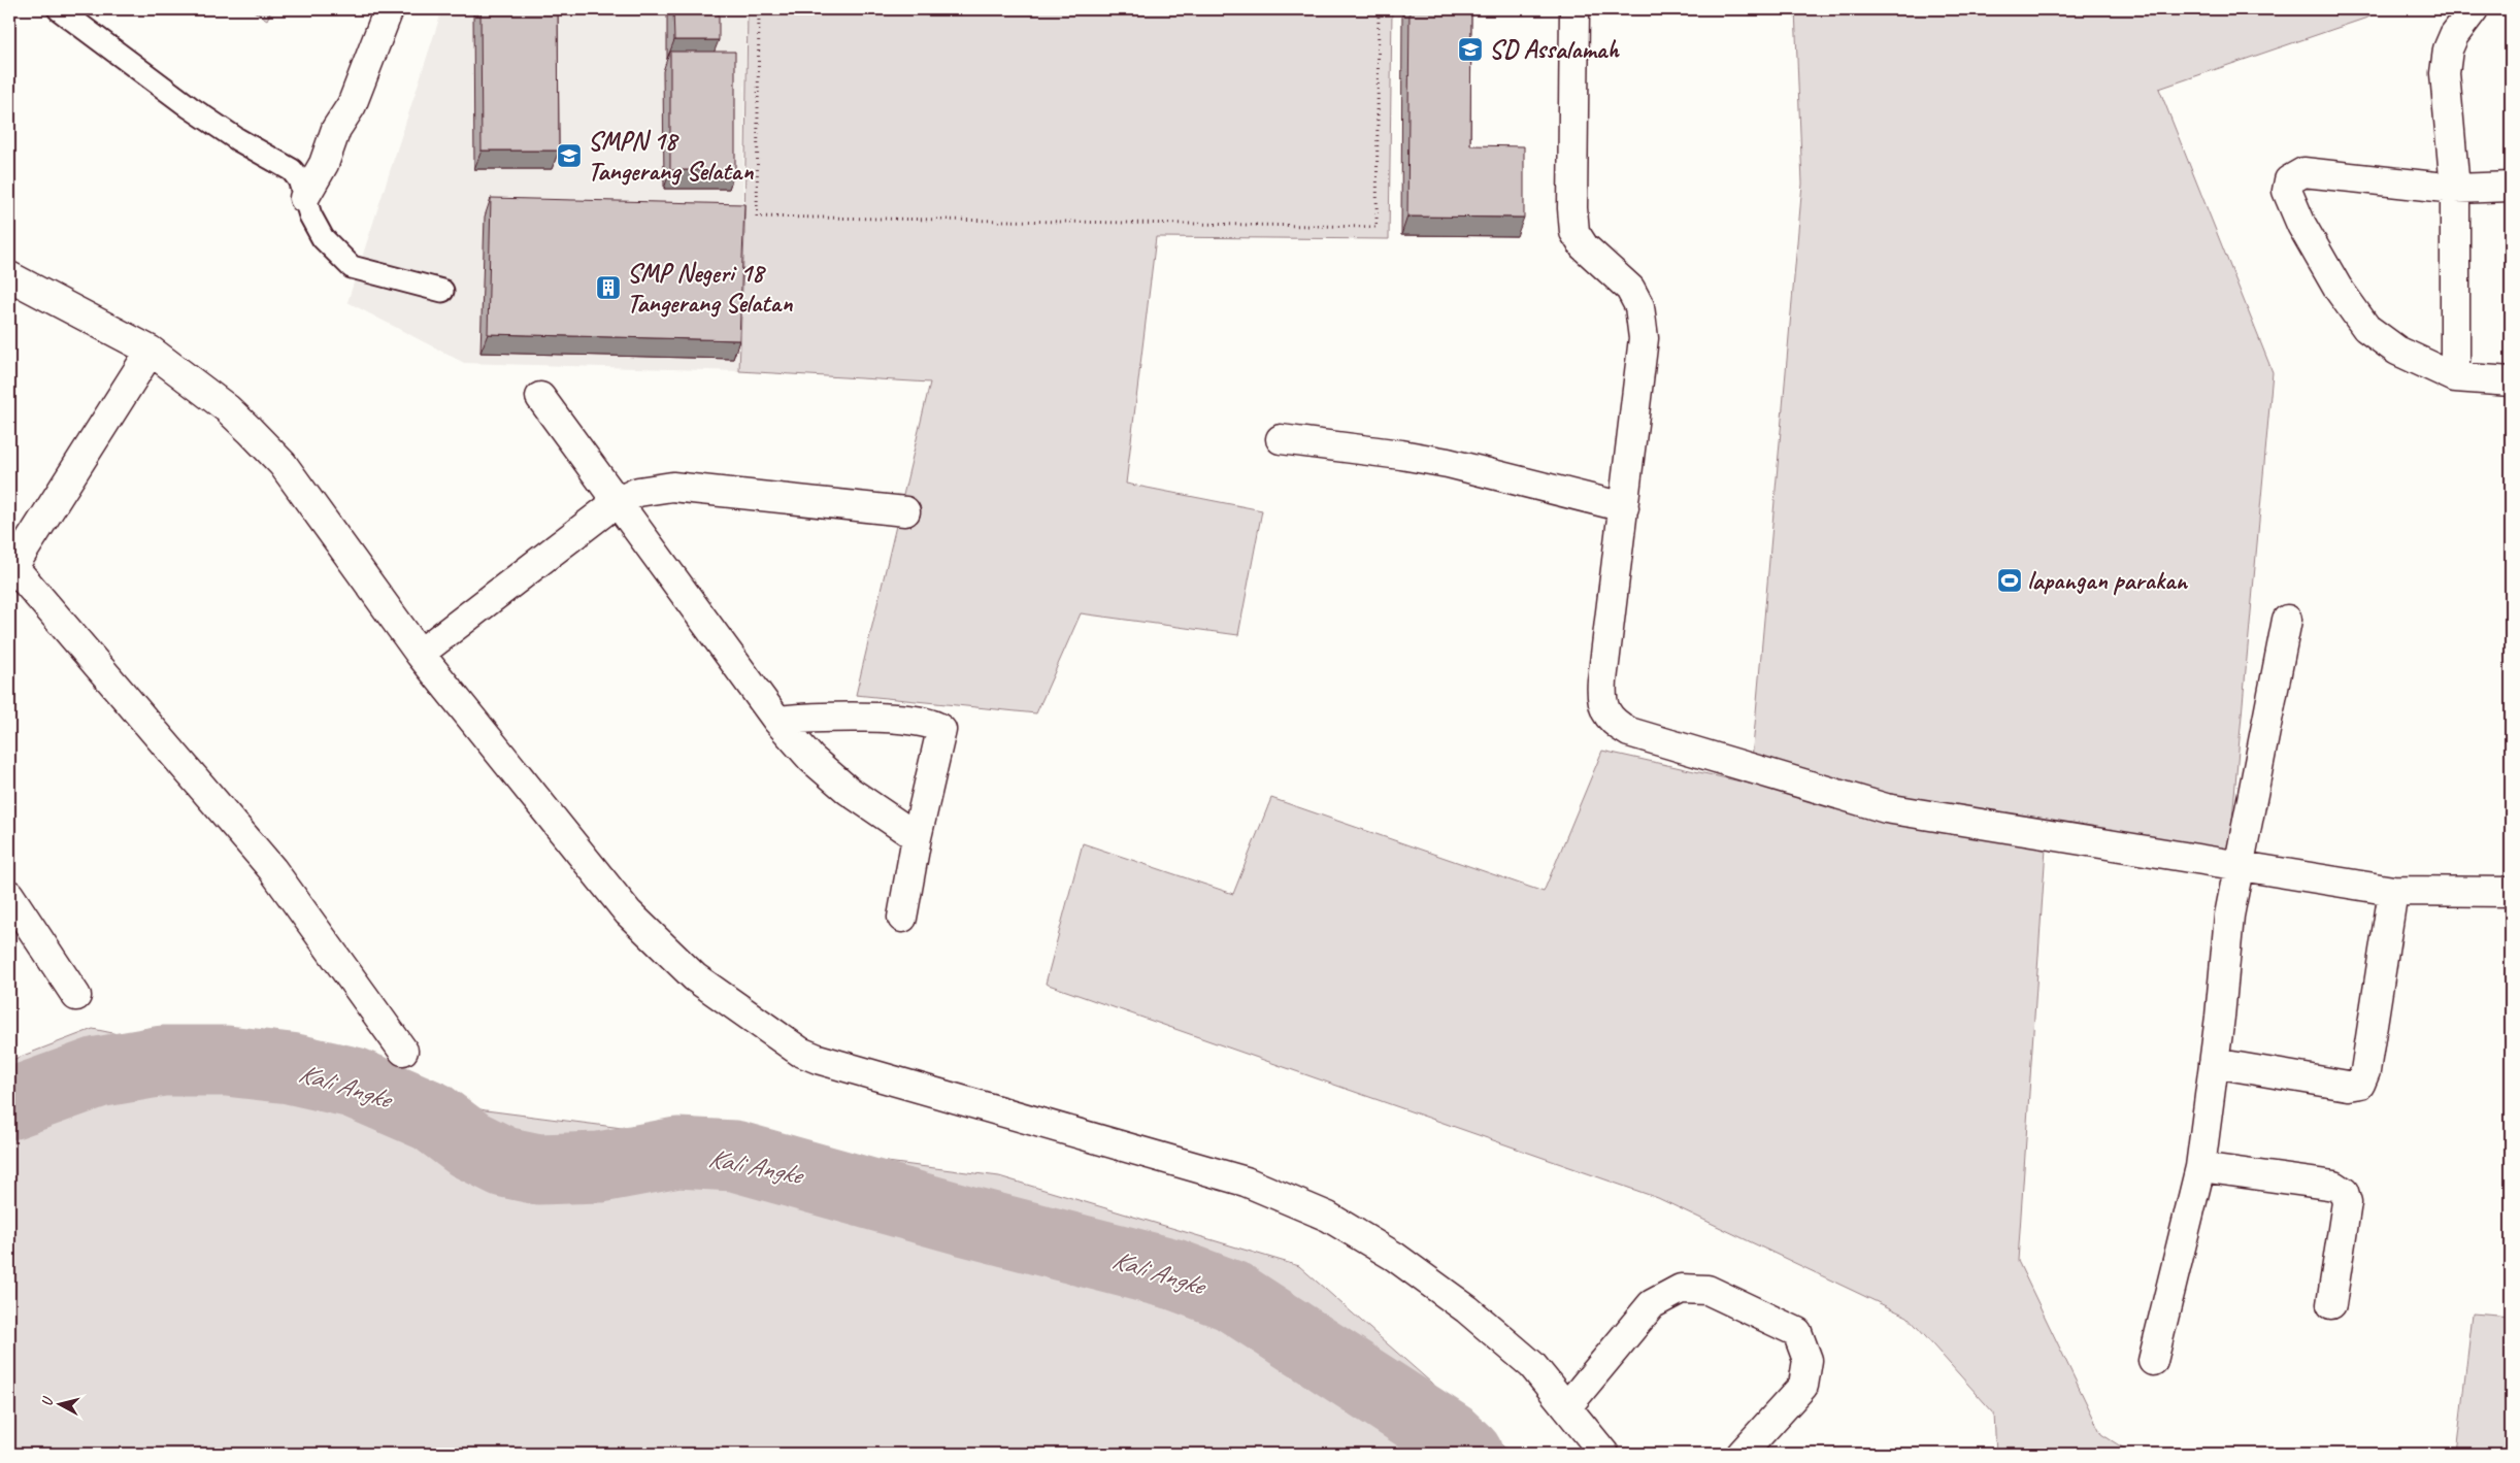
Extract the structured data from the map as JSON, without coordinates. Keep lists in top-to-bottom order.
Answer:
{
  "water": ["Kali Angke"],
  "places": {
    "school or university": ["SD Assalamah", "SMPN 18 Tangerang Selatan"],
    "building": ["SMP Negeri 18 Tangerang Selatan"],
    "sports": ["lapangan parakan"]
  },
  "north": "left"
}
